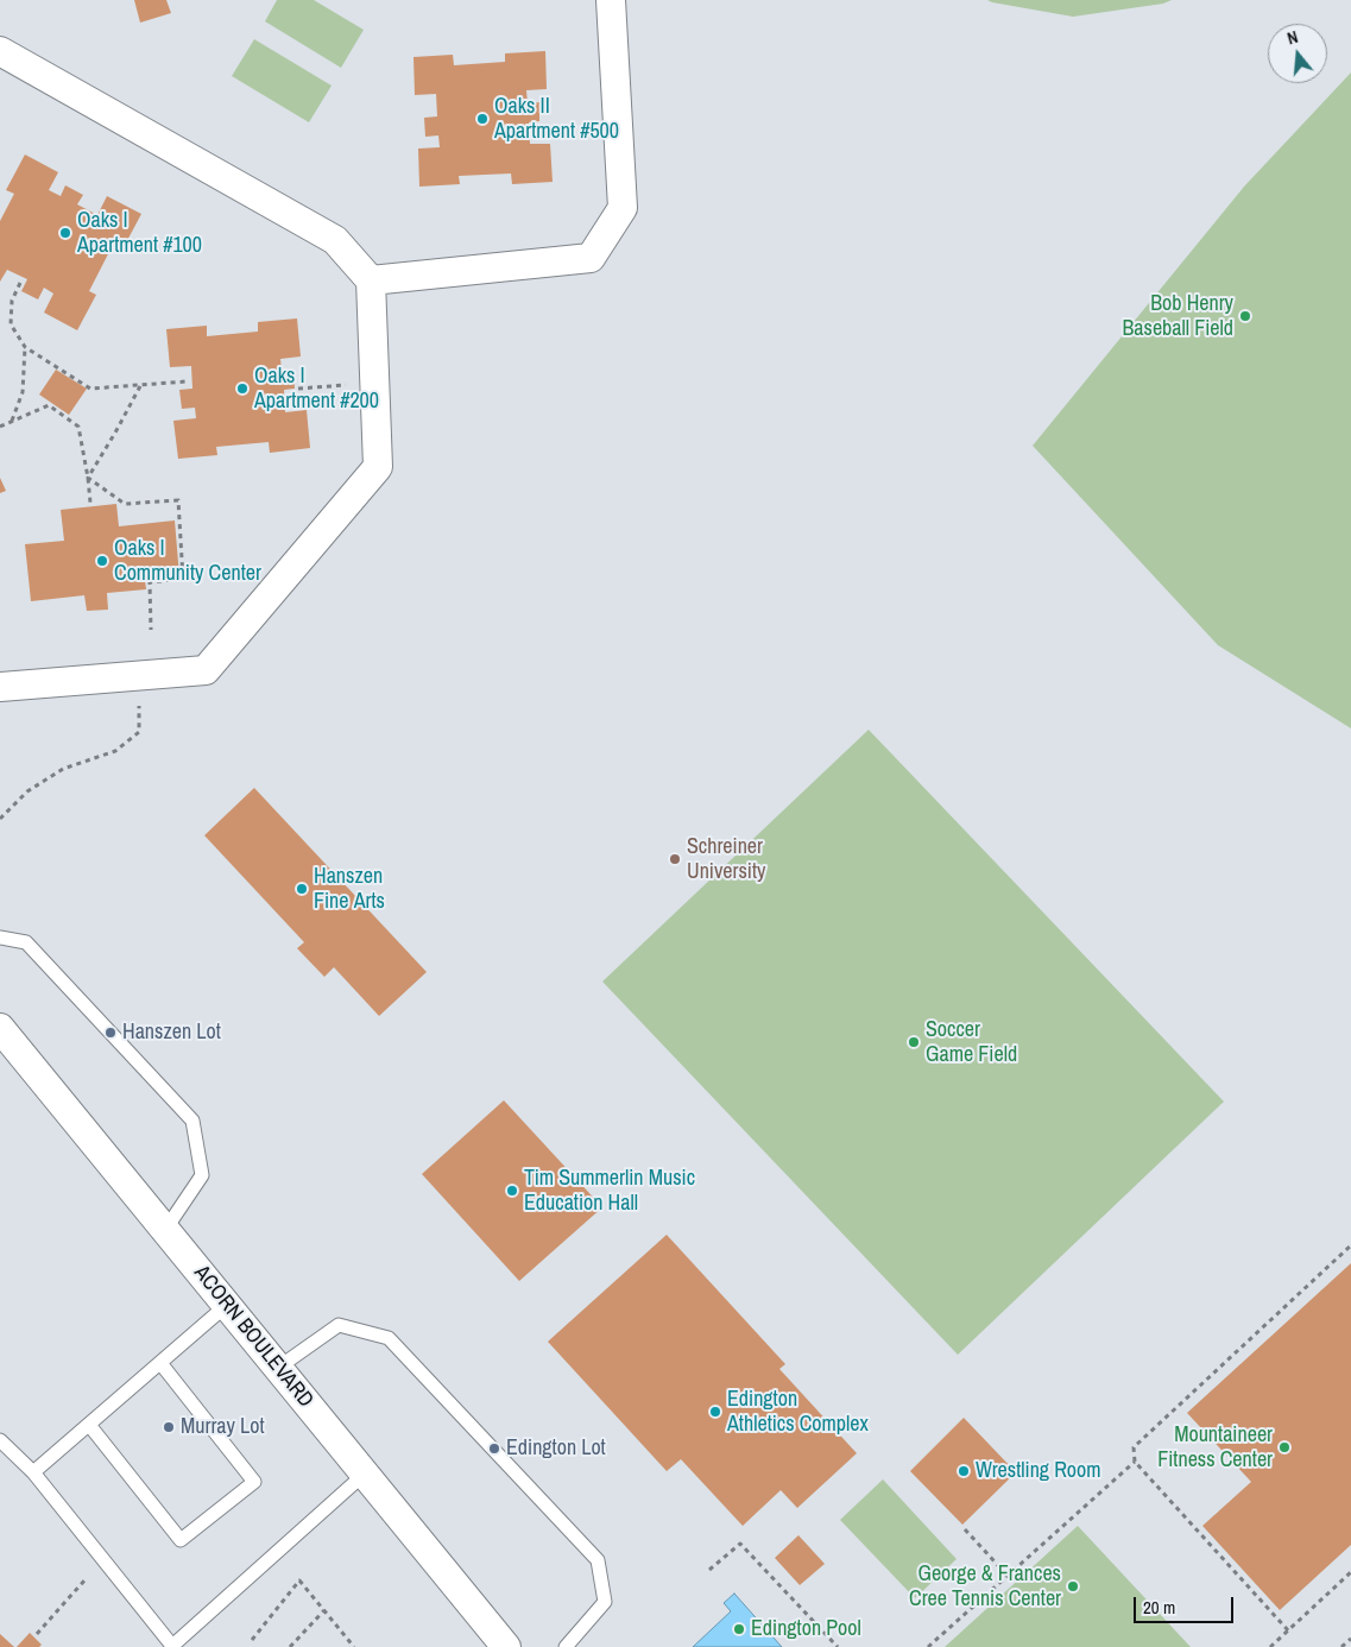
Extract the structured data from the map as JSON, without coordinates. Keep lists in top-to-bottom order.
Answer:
{
  "streets": {
    "street": ["ACORN BOULEVARD"]
  },
  "places": [
    "Oaks II Apartment #500",
    "Oaks I Apartment #100",
    "Bob Henry Baseball Field",
    "Oaks I Apartment #200",
    "Oaks I Community Center",
    "Schreiner University",
    "Hanszen Fine Arts",
    "Hanszen Lot",
    "Soccer Game Field",
    "Tim Summerlin Music Education Hall",
    "Edington Athletics Complex",
    "Murray Lot",
    "Mountaineer Fitness Center",
    "Edington Lot",
    "Wrestling Room",
    "George & Frances Cree Tennis Center",
    "Edington Pool"
  ],
  "scale_bar": "20 m",
  "north": "top"
}
